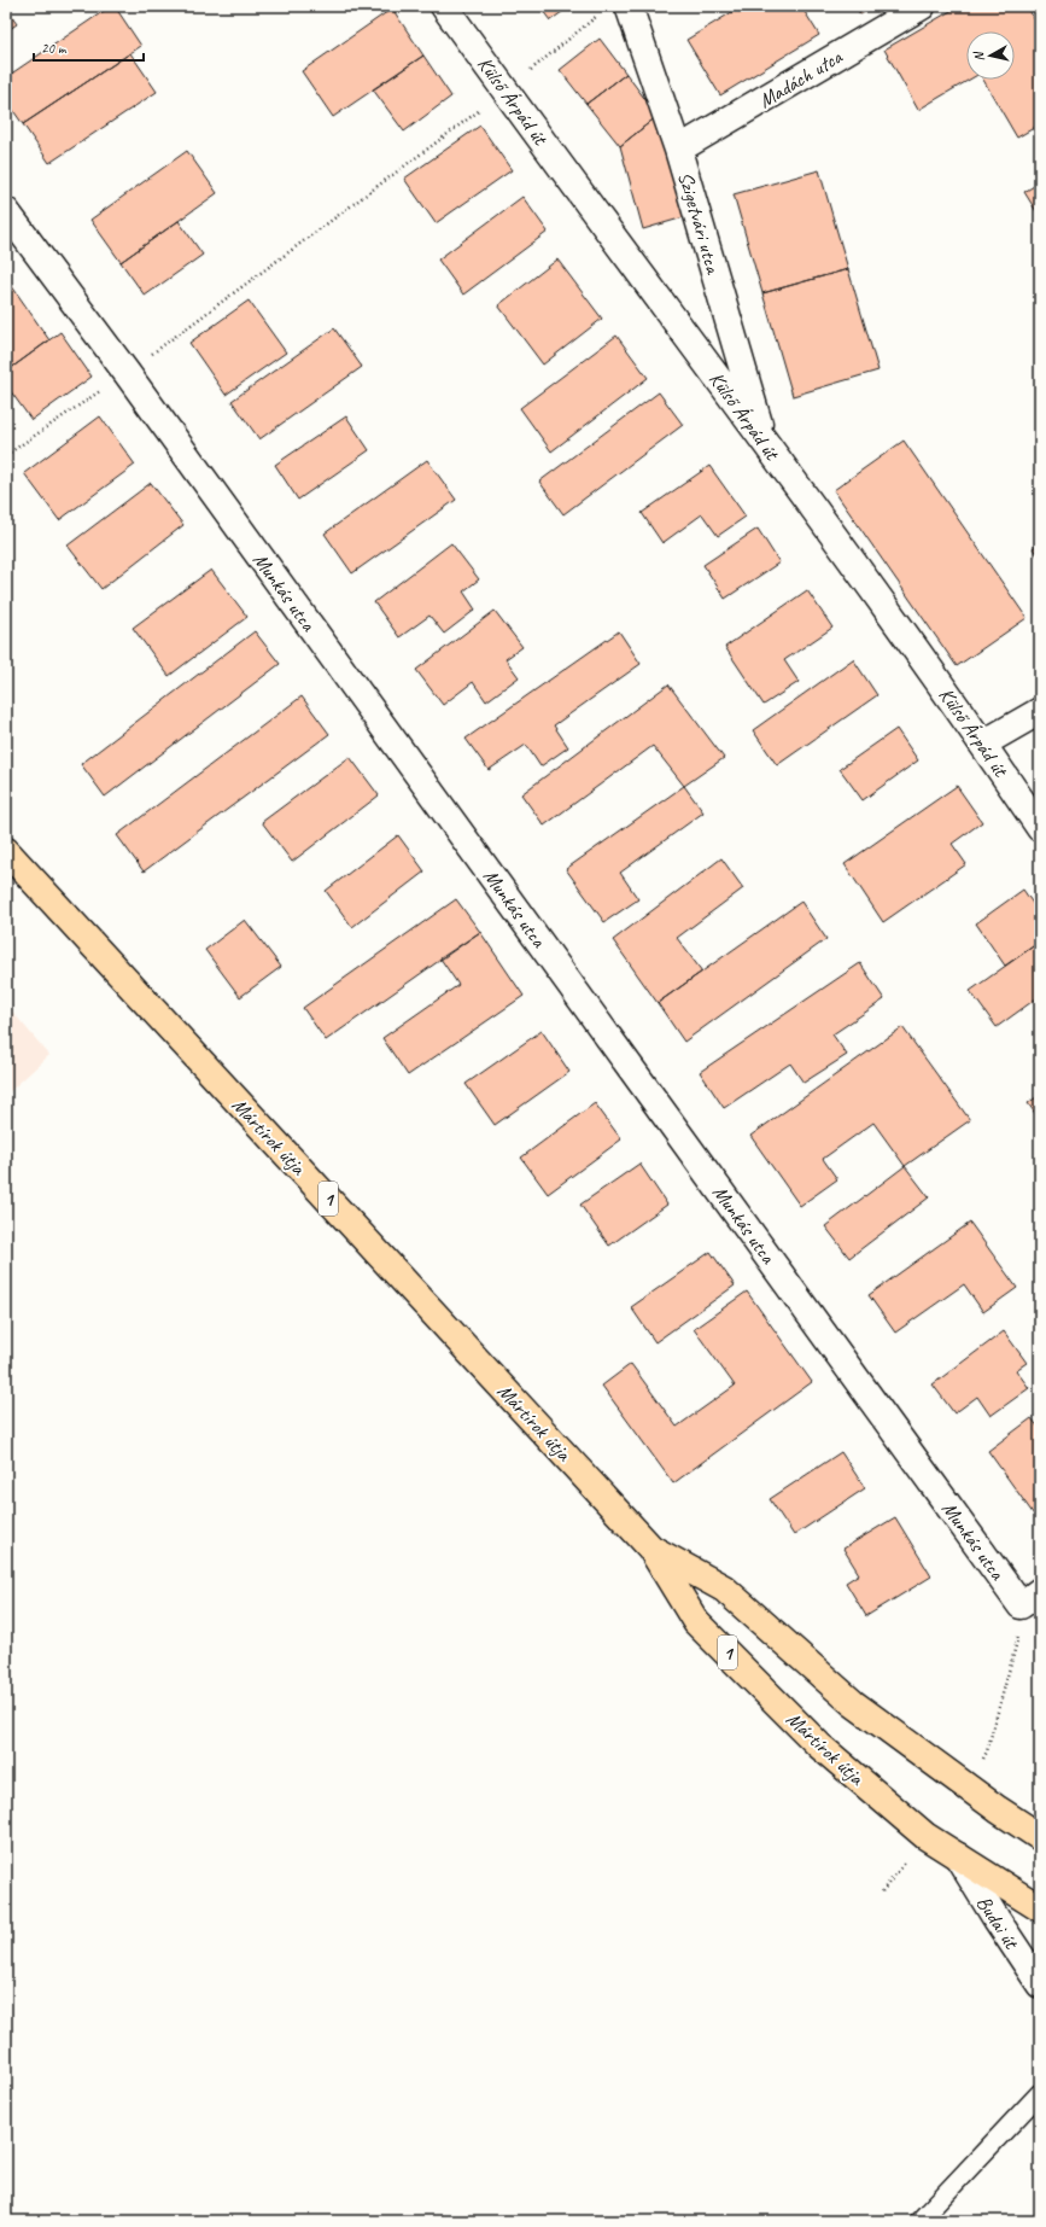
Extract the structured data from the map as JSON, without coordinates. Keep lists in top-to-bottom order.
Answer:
{
  "streets": {
    "main road": ["Mártírok útja", "1"],
    "street": [
      "Madách utca",
      "Külső Árpád út",
      "Szigetvári utca",
      "Munkás utca",
      "Budai út"
    ]
  },
  "crossings": [
    ["Madách utca", "Szigetvári utca"],
    ["Külső Árpád út", "Szigetvári utca"],
    ["Mártírok útja", "Budai út"]
  ],
  "scale_bar": "20 m",
  "north": "left"
}
